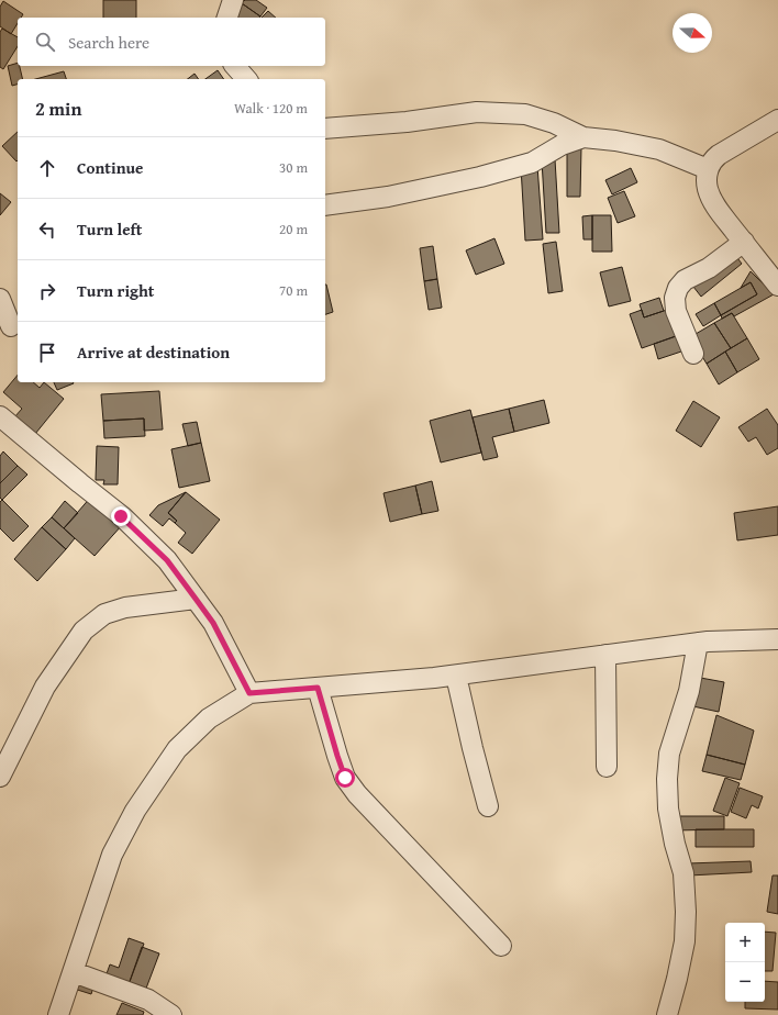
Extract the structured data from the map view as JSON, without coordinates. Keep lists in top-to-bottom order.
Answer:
{
  "north": "right",
  "page": {
    "search": "Search here",
    "heading": ["2 min", "Walk · 120 m"],
    "list": [
      ["Continue", "30 m"],
      ["Turn left", "20 m"],
      ["Turn right", "70 m"],
      "Arrive at destination"
    ],
    "map_buttons": ["+", "−"]
  }
}
